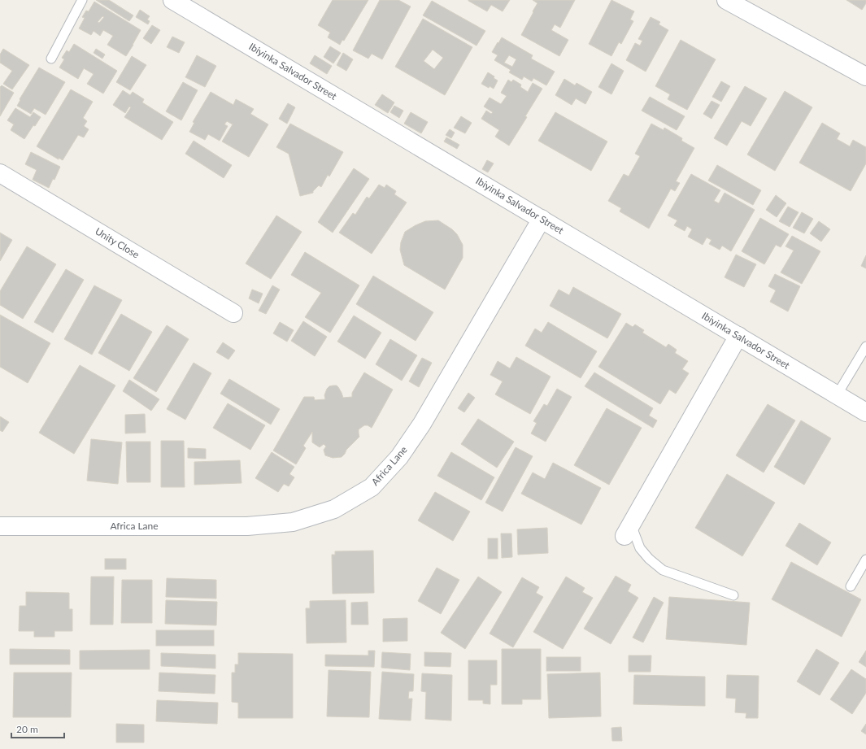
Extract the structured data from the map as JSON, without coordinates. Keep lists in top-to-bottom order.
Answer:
{
  "streets": {
    "street": ["Ibiyinka Salvador Street", "Unity Close", "Africa Lane"]
  },
  "crossings": [
    ["Ibiyinka Salvador Street", "Africa Lane"]
  ],
  "scale_bar": "20 m"
}
